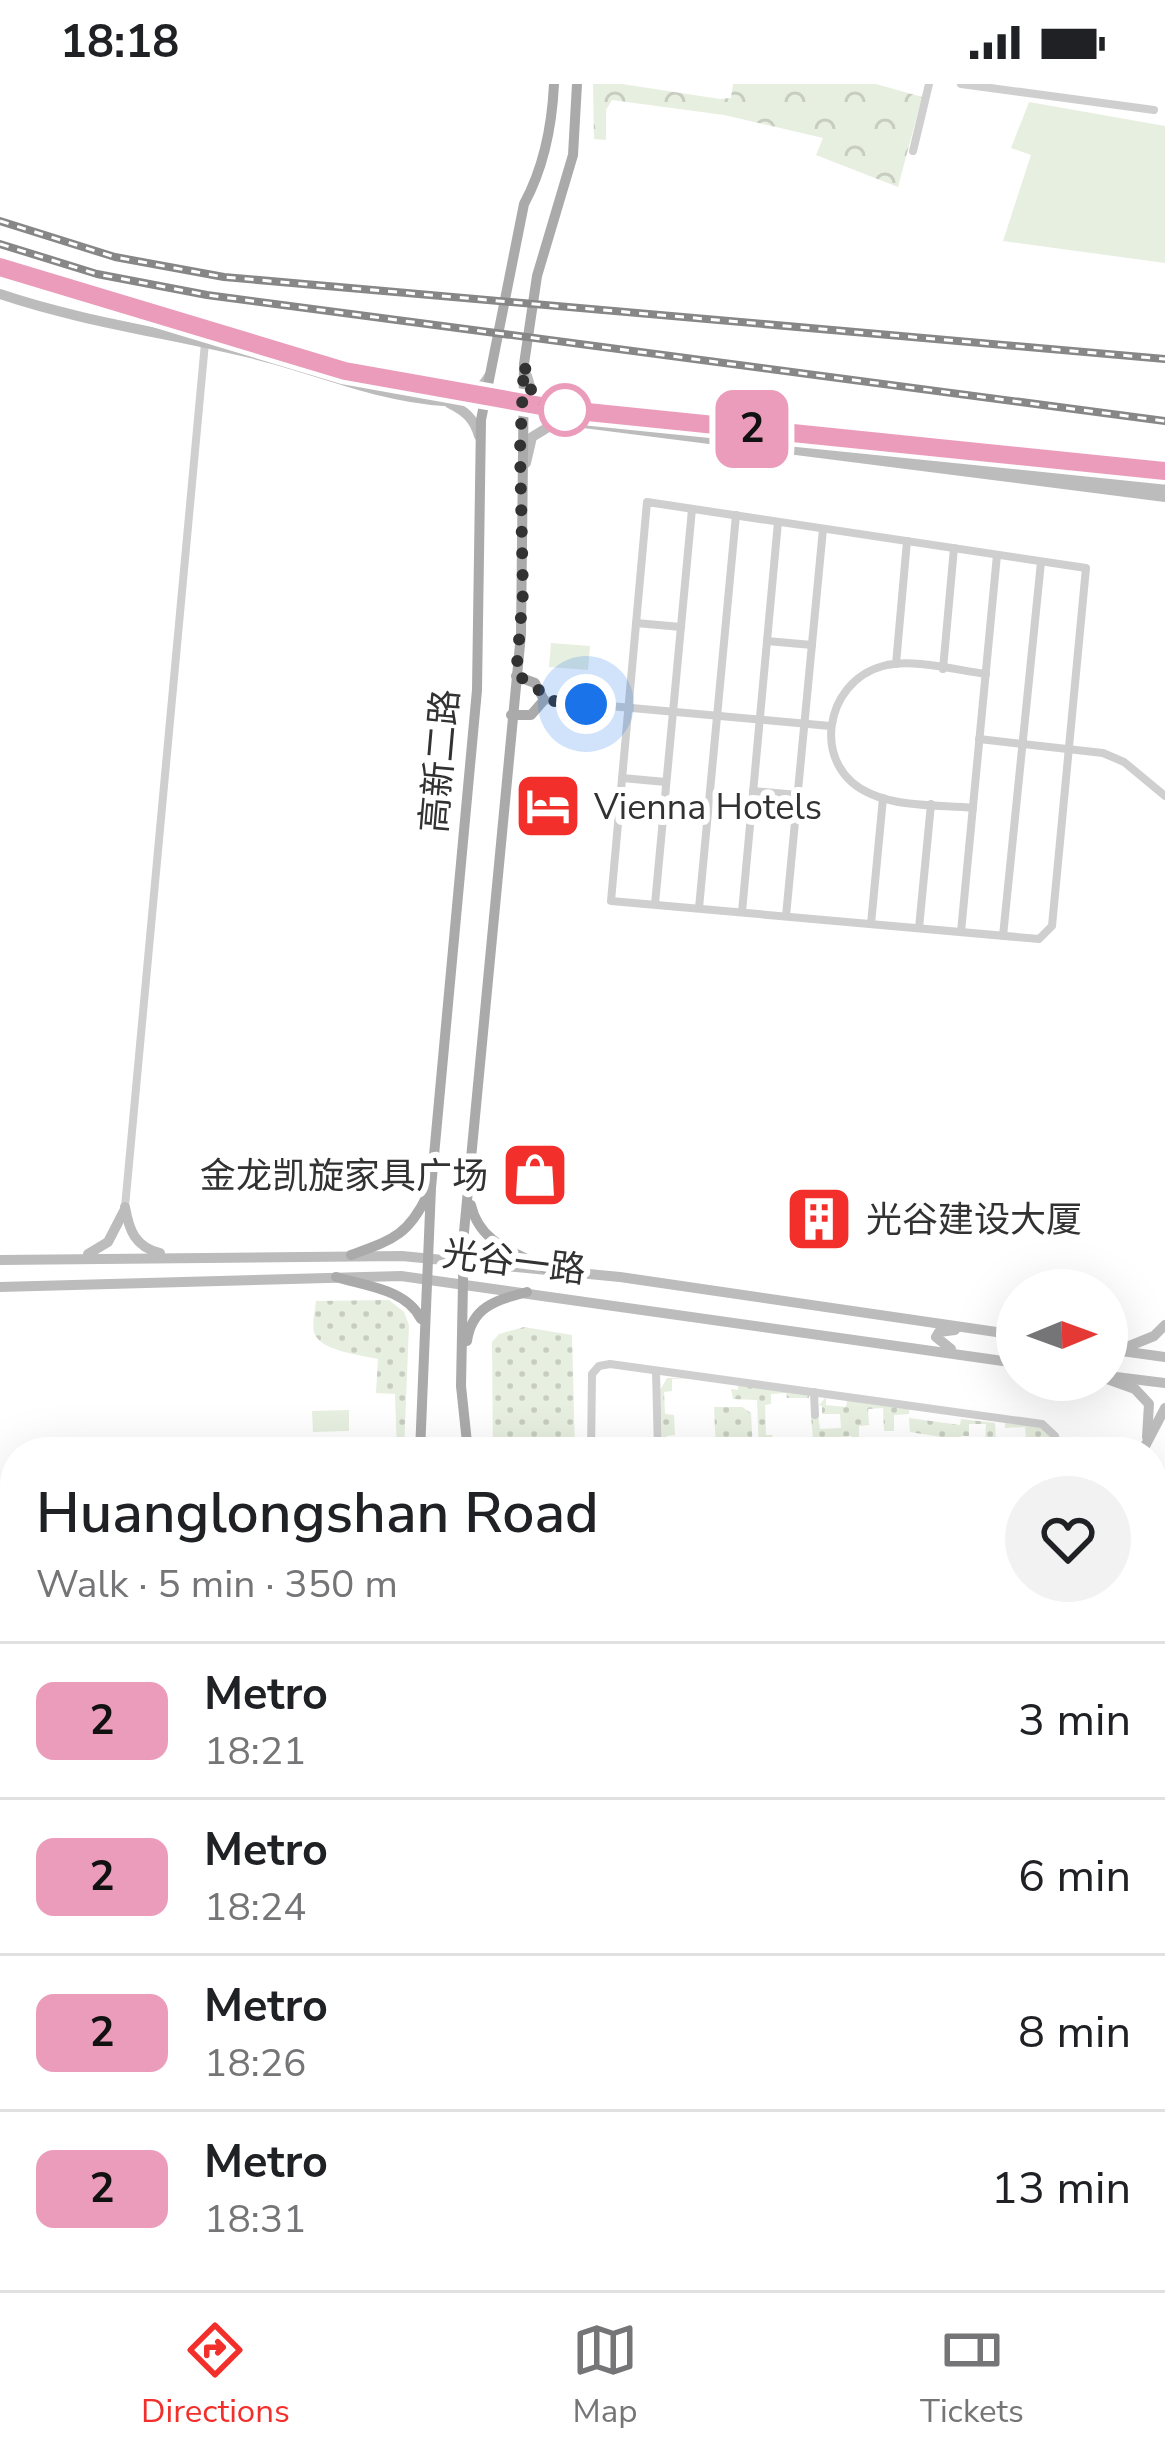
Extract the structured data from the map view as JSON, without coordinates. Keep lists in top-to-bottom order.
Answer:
{
  "streets": {
    "main road": ["高新二路", "光谷一路"]
  },
  "crossings": [
    ["高新二路", "光谷一路"]
  ],
  "places": {
    "hotel": ["Vienna Hotels"],
    "shop": ["金龙凯旋家具广场"],
    "building": ["光谷建设大厦"]
  },
  "lines": ["metro line 2"],
  "north": "right",
  "page": {
    "status": "18:18",
    "on_map": "2",
    "heading": ["Huanglongshan Road", "Walk · 5 min · 350 m"],
    "list": [
      {
        "mark": "2",
        "name": "Metro",
        "note": "18:21",
        "value": "3 min"
      },
      {
        "mark": "2",
        "name": "Metro",
        "note": "18:24",
        "value": "6 min"
      },
      {
        "mark": "2",
        "name": "Metro",
        "note": "18:26",
        "value": "8 min"
      },
      {
        "mark": "2",
        "name": "Metro",
        "note": "18:31",
        "value": "13 min"
      }
    ],
    "tabs": ["Directions", "Map", "Tickets"]
  }
}
